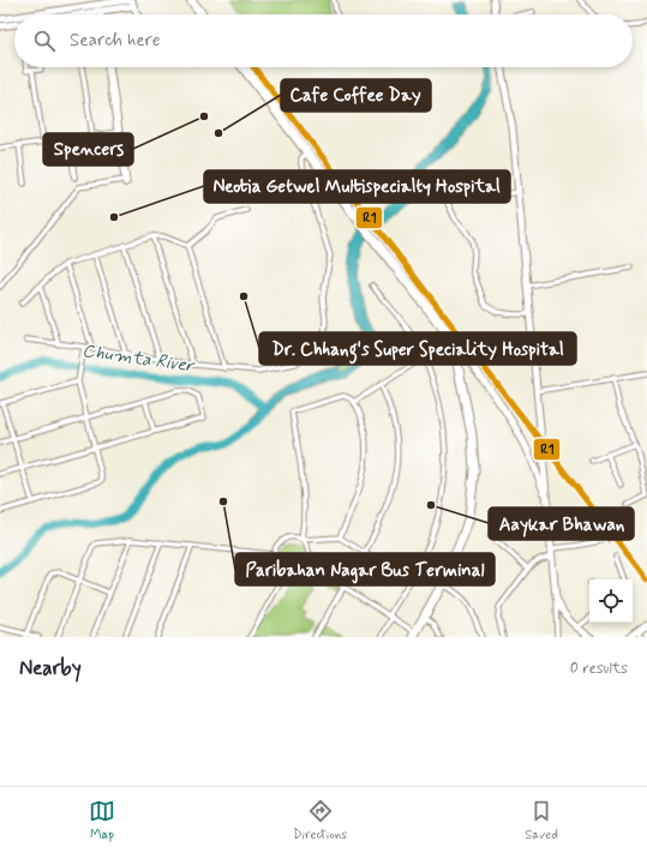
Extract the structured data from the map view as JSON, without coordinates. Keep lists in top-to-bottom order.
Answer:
{
  "water": ["Chumta River"],
  "places": [
    "Spencers",
    "Cafe Coffee Day",
    "Neotia Getwel Multispecialty Hospital",
    "Dr. Chhang's Super Speciality Hospital",
    "Paribahan Nagar Bus Terminal",
    "Aaykar Bhawan"
  ],
  "lines": ["transit line R1"],
  "page": {
    "search": "Search here",
    "heading": ["Nearby", "0 results"],
    "nav": ["Map", "Directions", "Saved"]
  }
}
